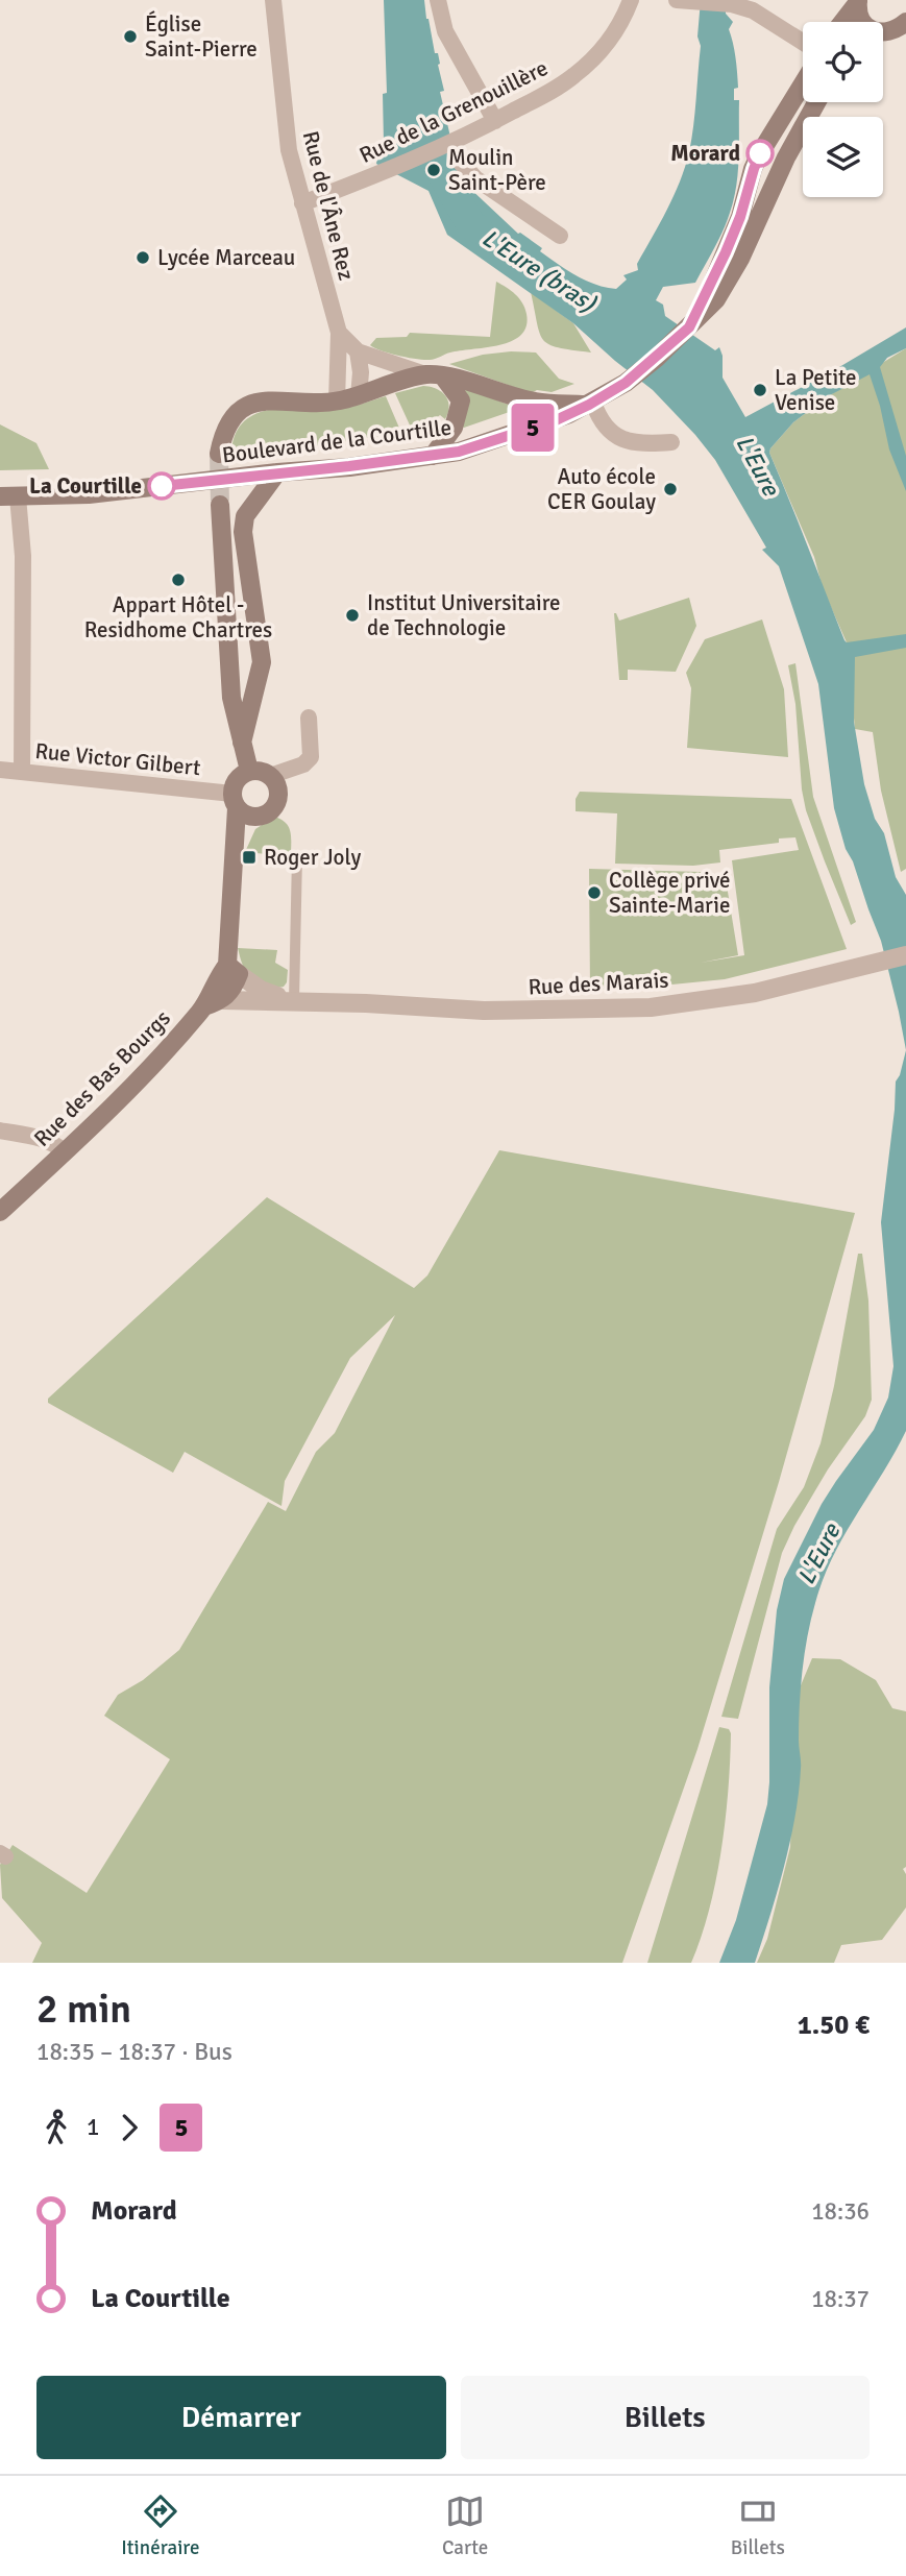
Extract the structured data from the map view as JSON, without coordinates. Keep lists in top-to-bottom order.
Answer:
{
  "streets": {
    "main road": ["Boulevard de la Courtille", "Rue des Bas Bourgs"],
    "street": [
      "Rue de la Grenouillère",
      "Rue de l'Âne Rez",
      "Rue Victor Gilbert",
      "Rue des Marais"
    ]
  },
  "crossings": [
    ["Rue de la Grenouillère", "Rue de l'Âne Rez"],
    ["Rue des Marais", "Rue des Bas Bourgs"]
  ],
  "water": ["L'Eure (bras)", "L'Eure"],
  "places": {
    "other": [
      "Église Saint-Pierre",
      "Morard",
      "Moulin Saint-Père",
      "Lycée Marceau",
      "La Petite Venise",
      "La Courtille",
      "Auto école CER Goulay",
      "Appart Hôtel - Residhome Chartres",
      "Institut Universitaire de Technologie",
      "Collège privé Sainte-Marie"
    ],
    "transit": ["Roger Joly"]
  },
  "lines": ["bus line 5"],
  "page": {
    "on_map": "5",
    "heading": ["2 min", "18:35 – 18:37 · Bus", "1.50 €"],
    "legs": ["1", "5"],
    "list": [
      {
        "name": "Morard",
        "value": "18:36"
      },
      {
        "name": "La Courtille",
        "value": "18:37"
      }
    ],
    "buttons": ["Démarrer", "Billets"],
    "tabs": ["Itinéraire", "Carte", "Billets"]
  }
}
